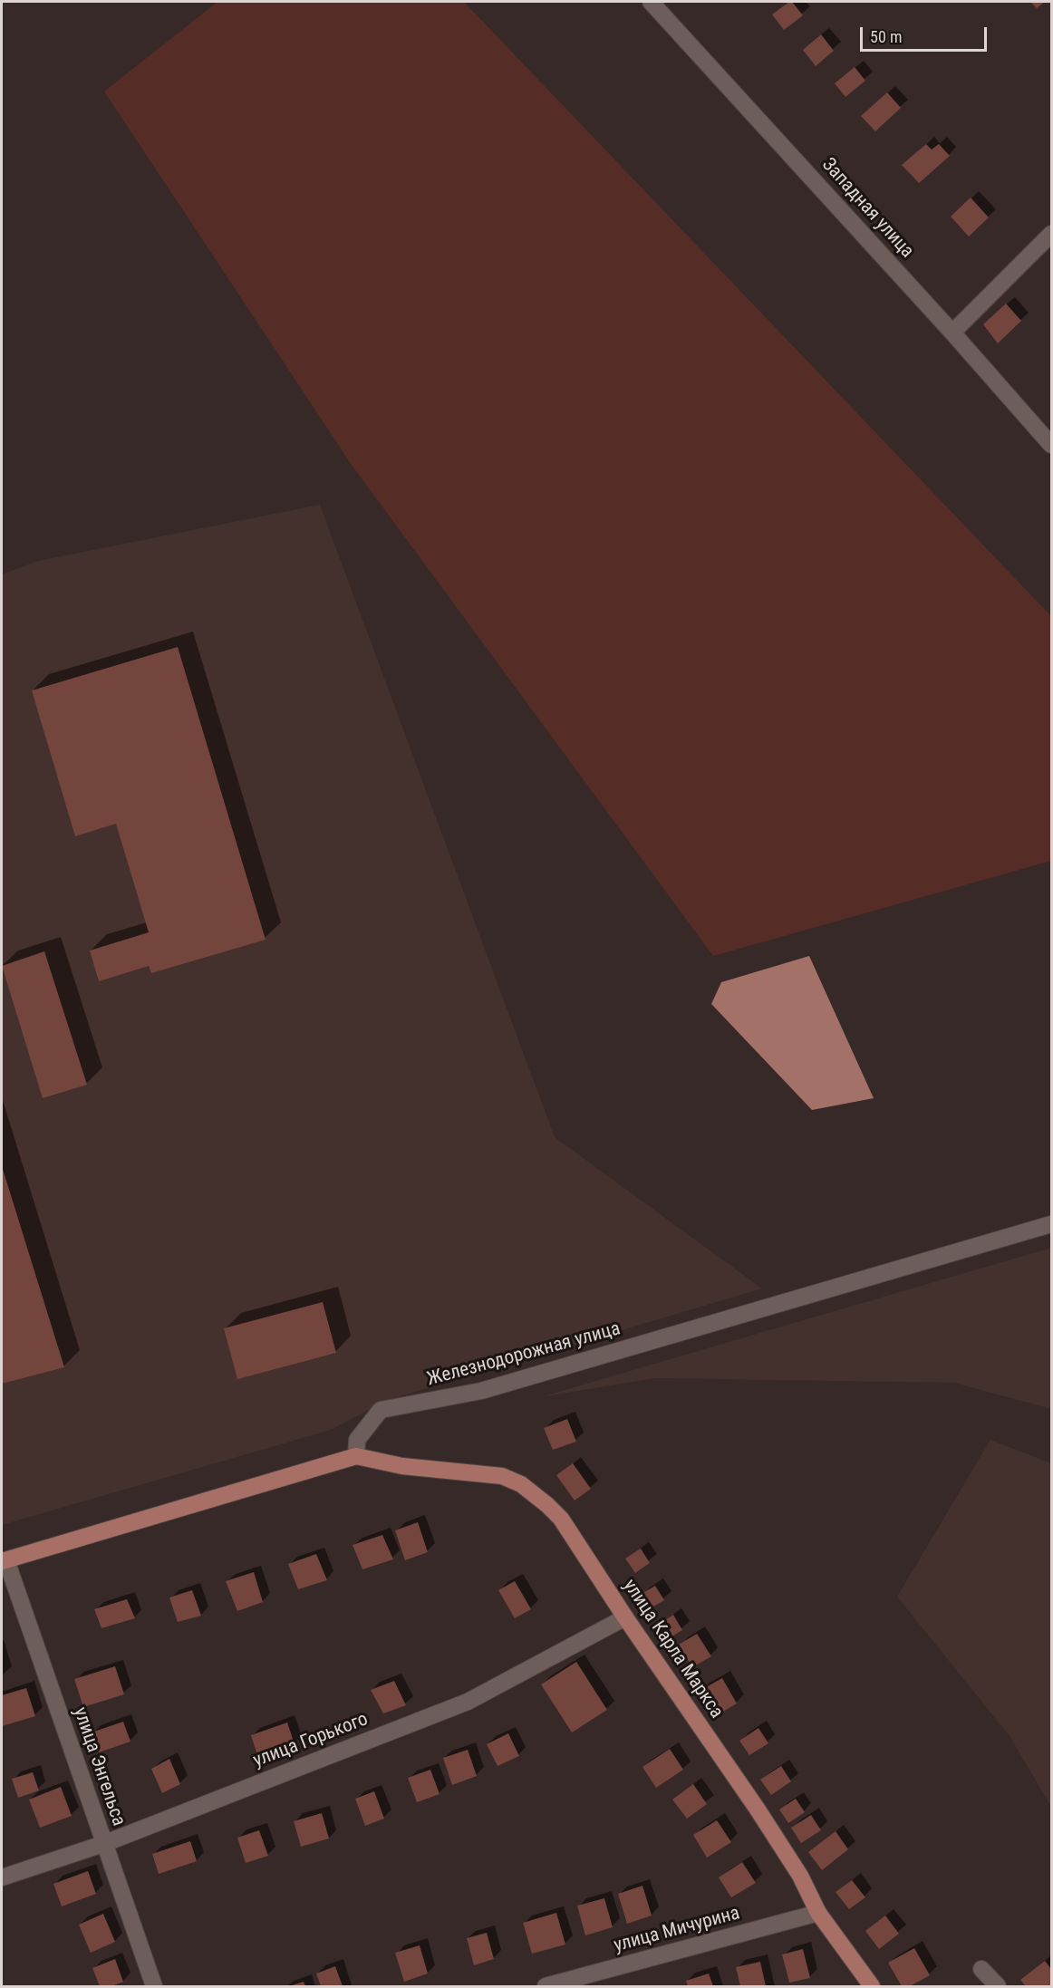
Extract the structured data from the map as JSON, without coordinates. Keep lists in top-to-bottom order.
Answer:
{
  "streets": {
    "main road": ["улица Карла Маркса"],
    "street": [
      "Западная улица",
      "Железнодорожная улица",
      "улица Горького",
      "улица Энгельса",
      "улица Мичурина"
    ]
  },
  "crossings": [
    ["Железнодорожная улица", "улица Карла Маркса"],
    ["улица Карла Маркса", "улица Горького"],
    ["улица Карла Маркса", "улица Мичурина"],
    ["улица Горького", "улица Энгельса"]
  ],
  "scale_bar": "50 m"
}
